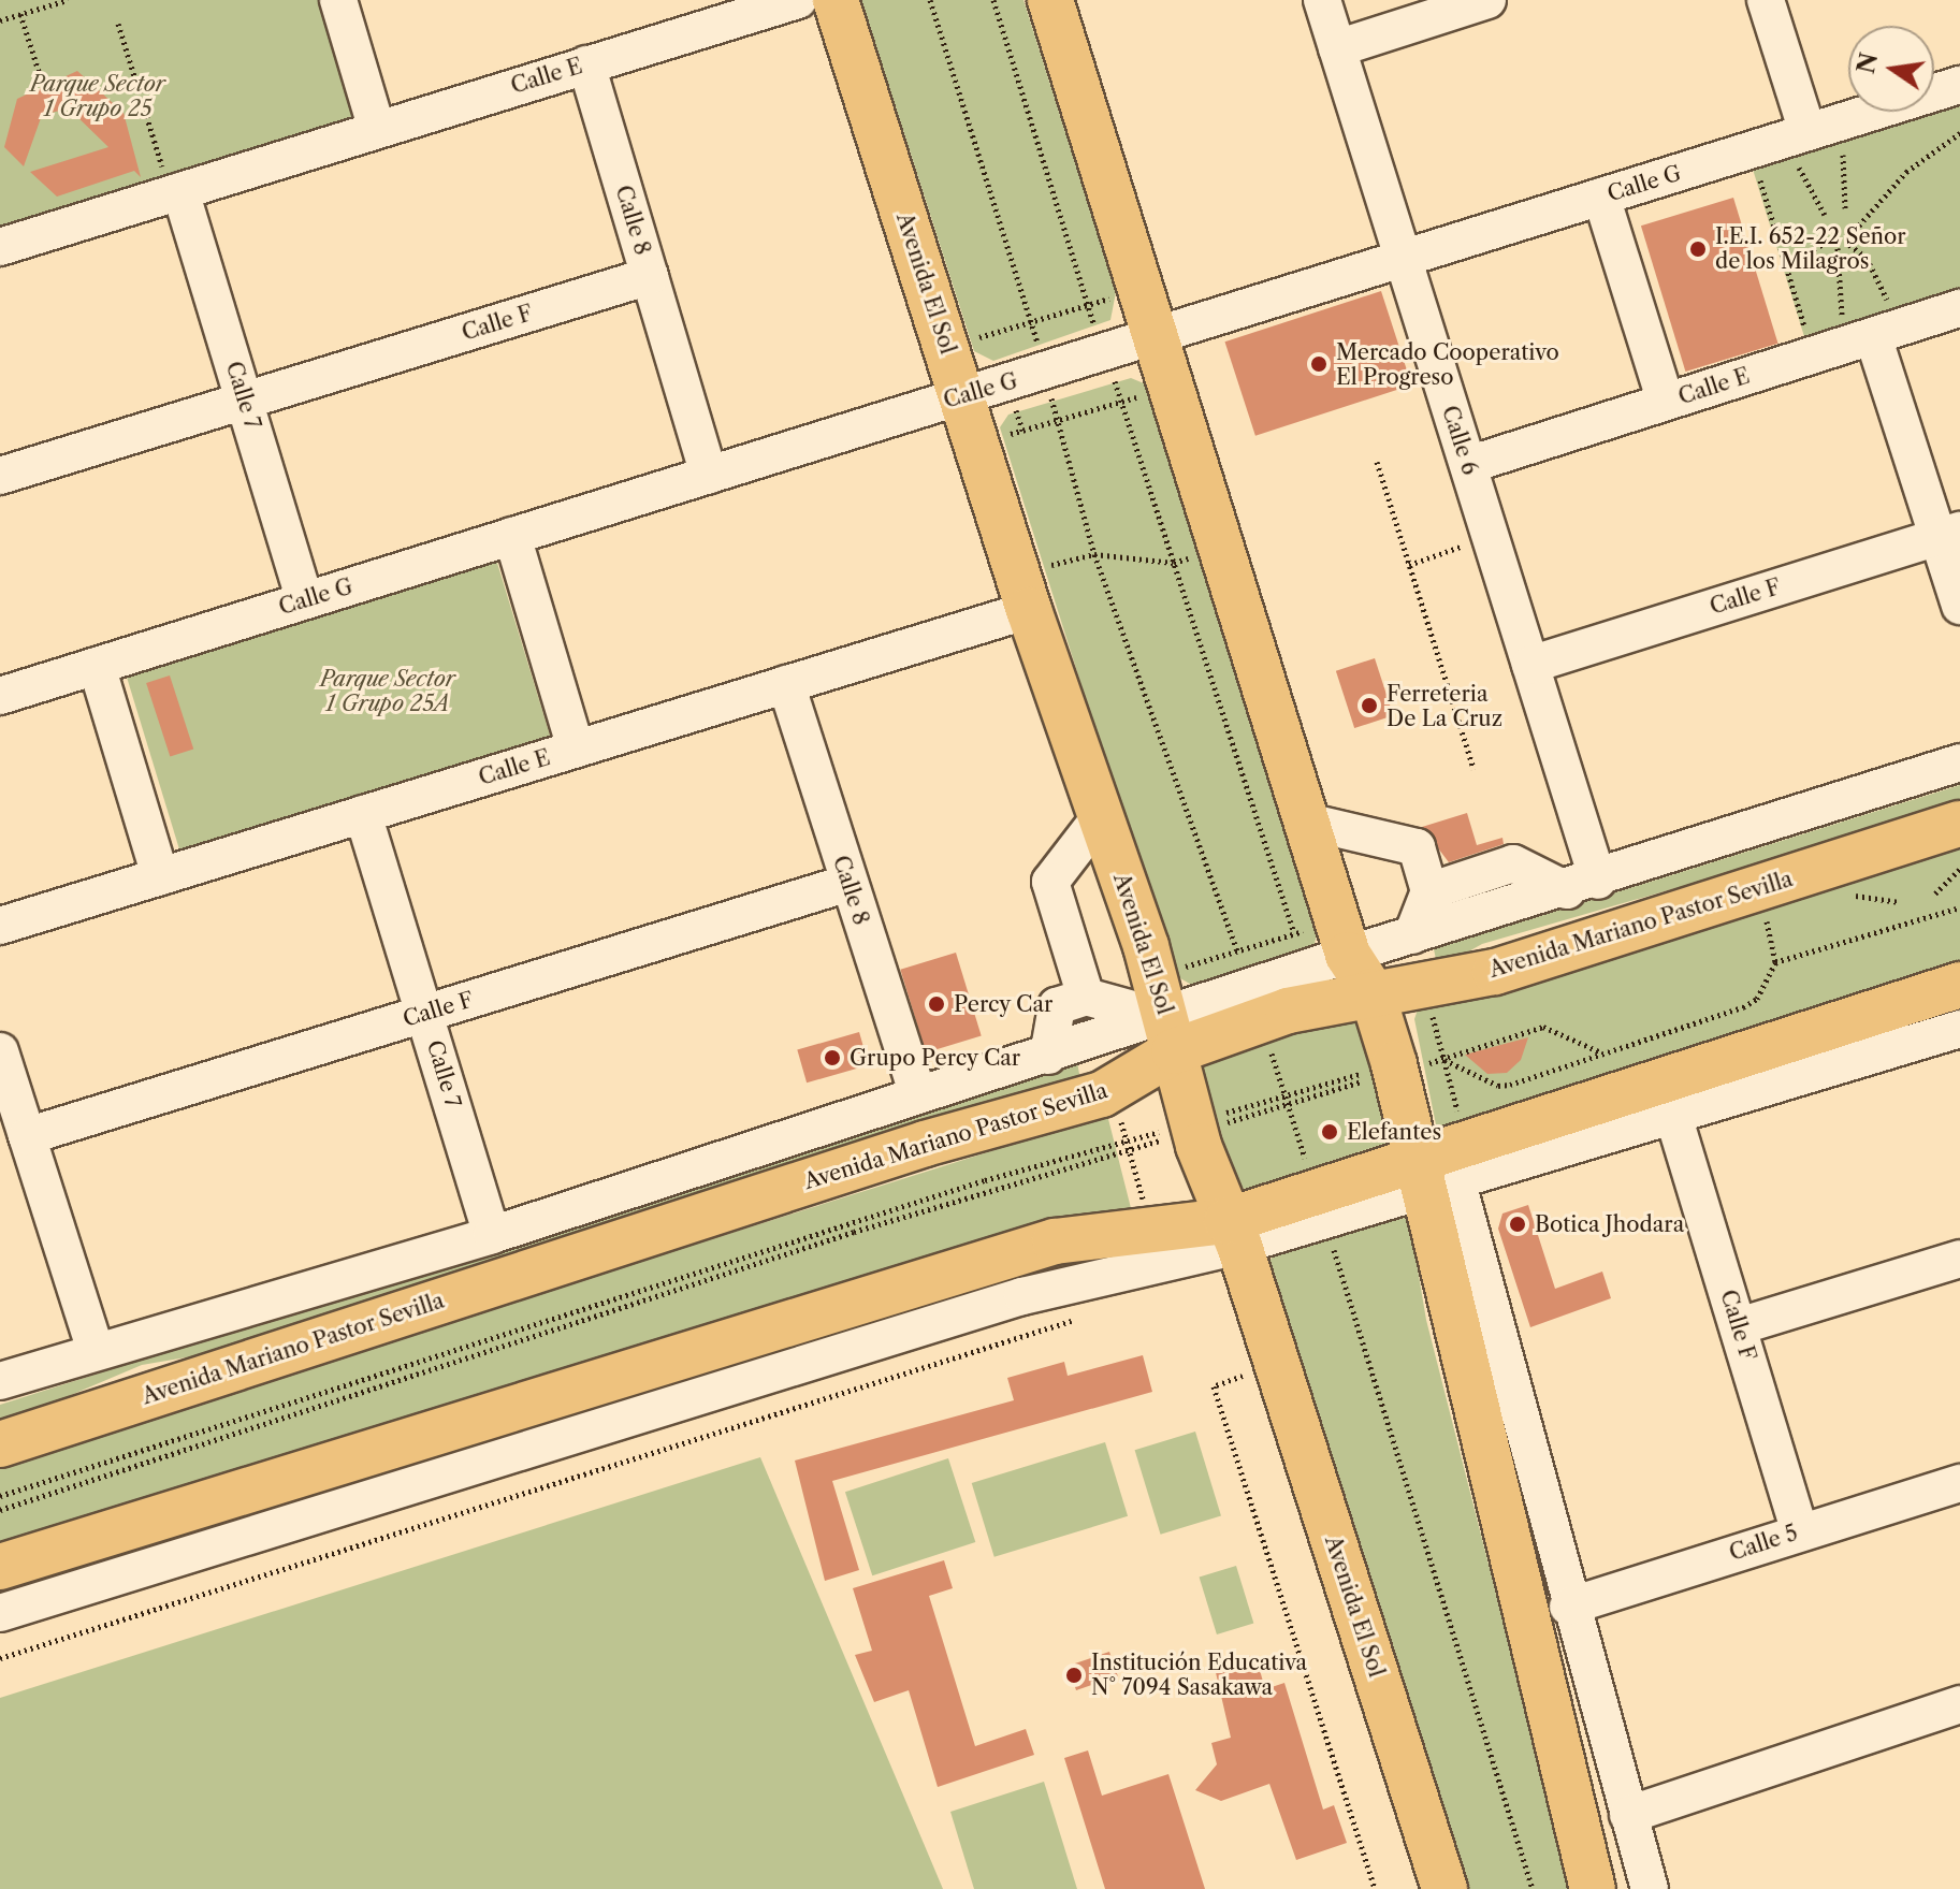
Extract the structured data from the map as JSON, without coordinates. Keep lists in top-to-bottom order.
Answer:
{
  "streets": {
    "main road": ["Avenida El Sol", "Avenida Mariano Pastor Sevilla"],
    "street": [
      "Calle E",
      "Calle G",
      "Calle 8",
      "Calle F",
      "Calle 7",
      "Calle 6",
      "Calle 5"
    ]
  },
  "crossings": [
    ["Calle E", "Calle 8"],
    ["Calle E", "Avenida El Sol"],
    ["Calle E", "Calle 7"],
    ["Calle E", "Calle 6"],
    ["Calle G", "Calle 8"],
    ["Calle G", "Avenida El Sol"],
    ["Calle G", "Calle 7"],
    ["Calle G", "Calle 6"],
    ["Calle 8", "Calle F"],
    ["Calle 8", "Avenida Mariano Pastor Sevilla"],
    ["Avenida El Sol", "Avenida Mariano Pastor Sevilla"],
    ["Calle F", "Calle 7"],
    ["Calle F", "Calle 6"],
    ["Calle F", "Calle 5"],
    ["Calle 7", "Avenida Mariano Pastor Sevilla"],
    ["Calle 6", "Avenida Mariano Pastor Sevilla"]
  ],
  "parks": ["Parque Sector 1 Grupo 25", "Parque Sector 1 Grupo 25A"],
  "places": [
    "I.E.I. 652-22 Señor de los Milagros",
    "Mercado Cooperativo El Progreso",
    "Ferreteria De La Cruz",
    "Percy Car",
    "Grupo Percy Car",
    "Elefantes",
    "Botica Jhodara",
    "Institución Educativa N° 7094 Sasakawa"
  ],
  "north": "left"
}
